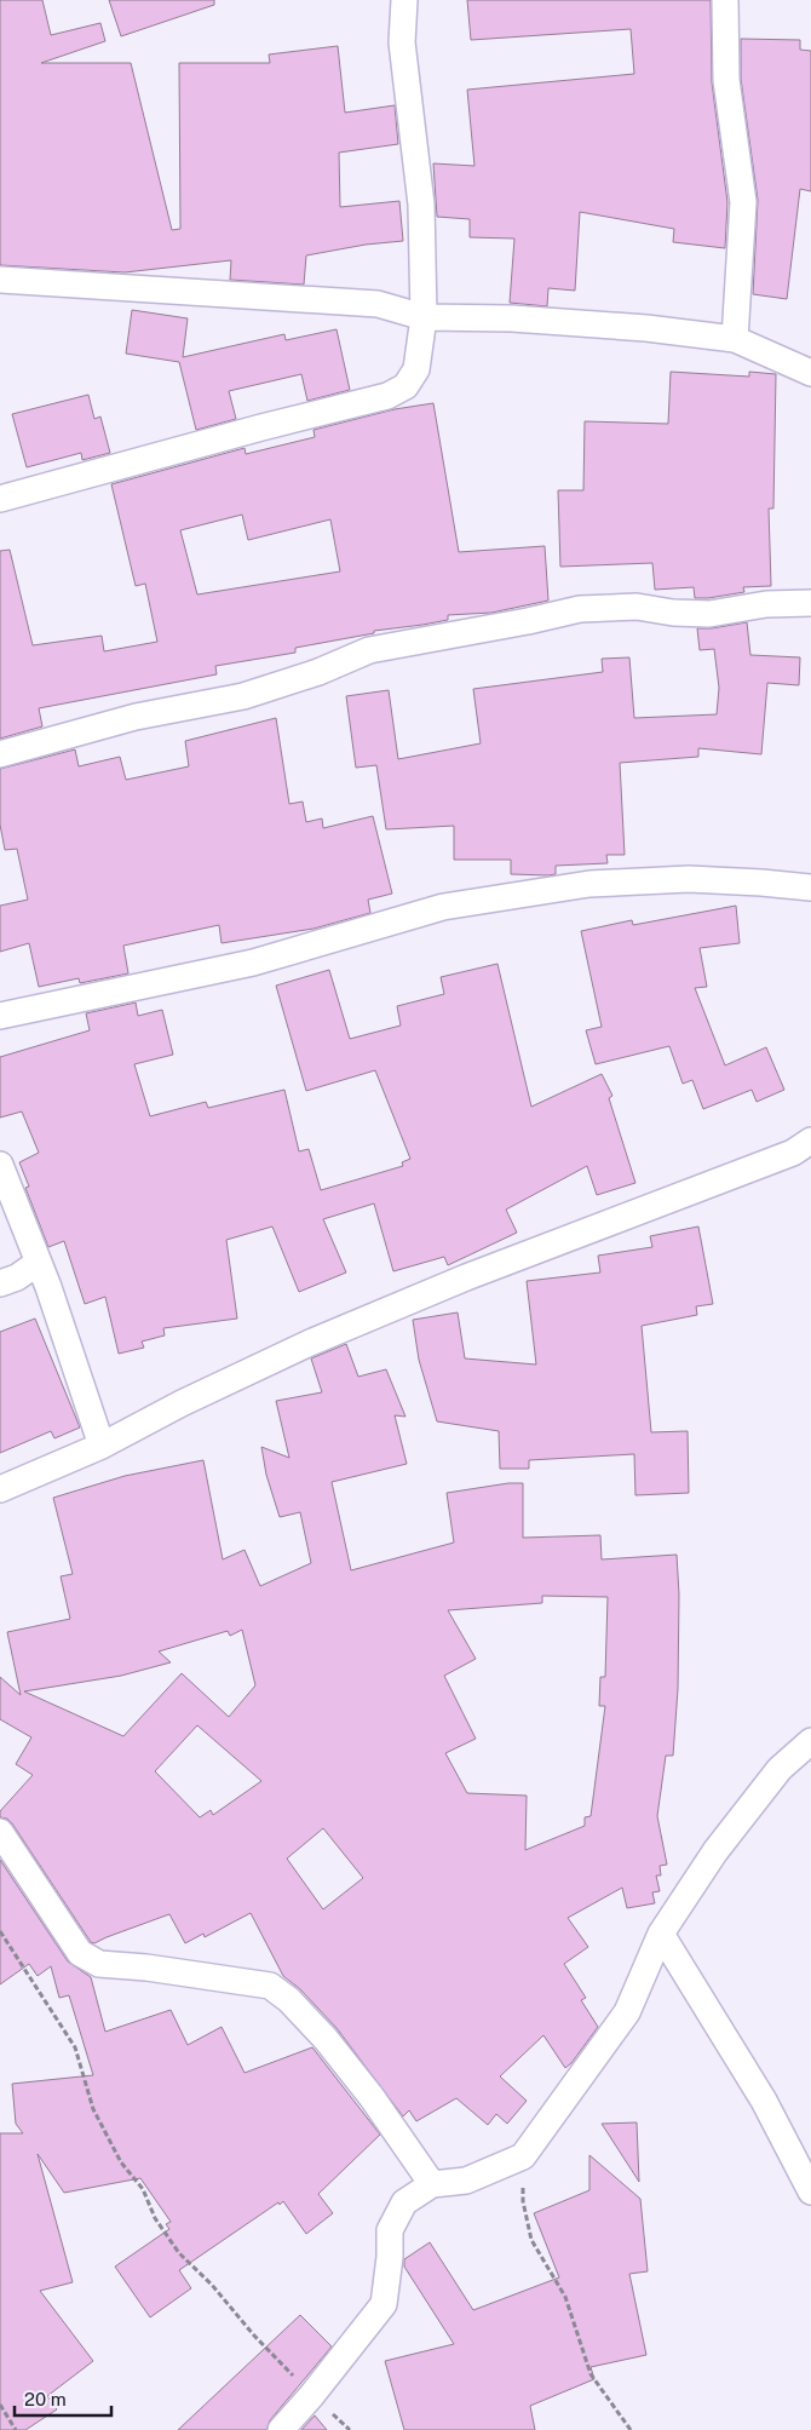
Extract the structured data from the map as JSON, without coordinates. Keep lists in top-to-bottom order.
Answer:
{
  "scale_bar": "20 m"
}
